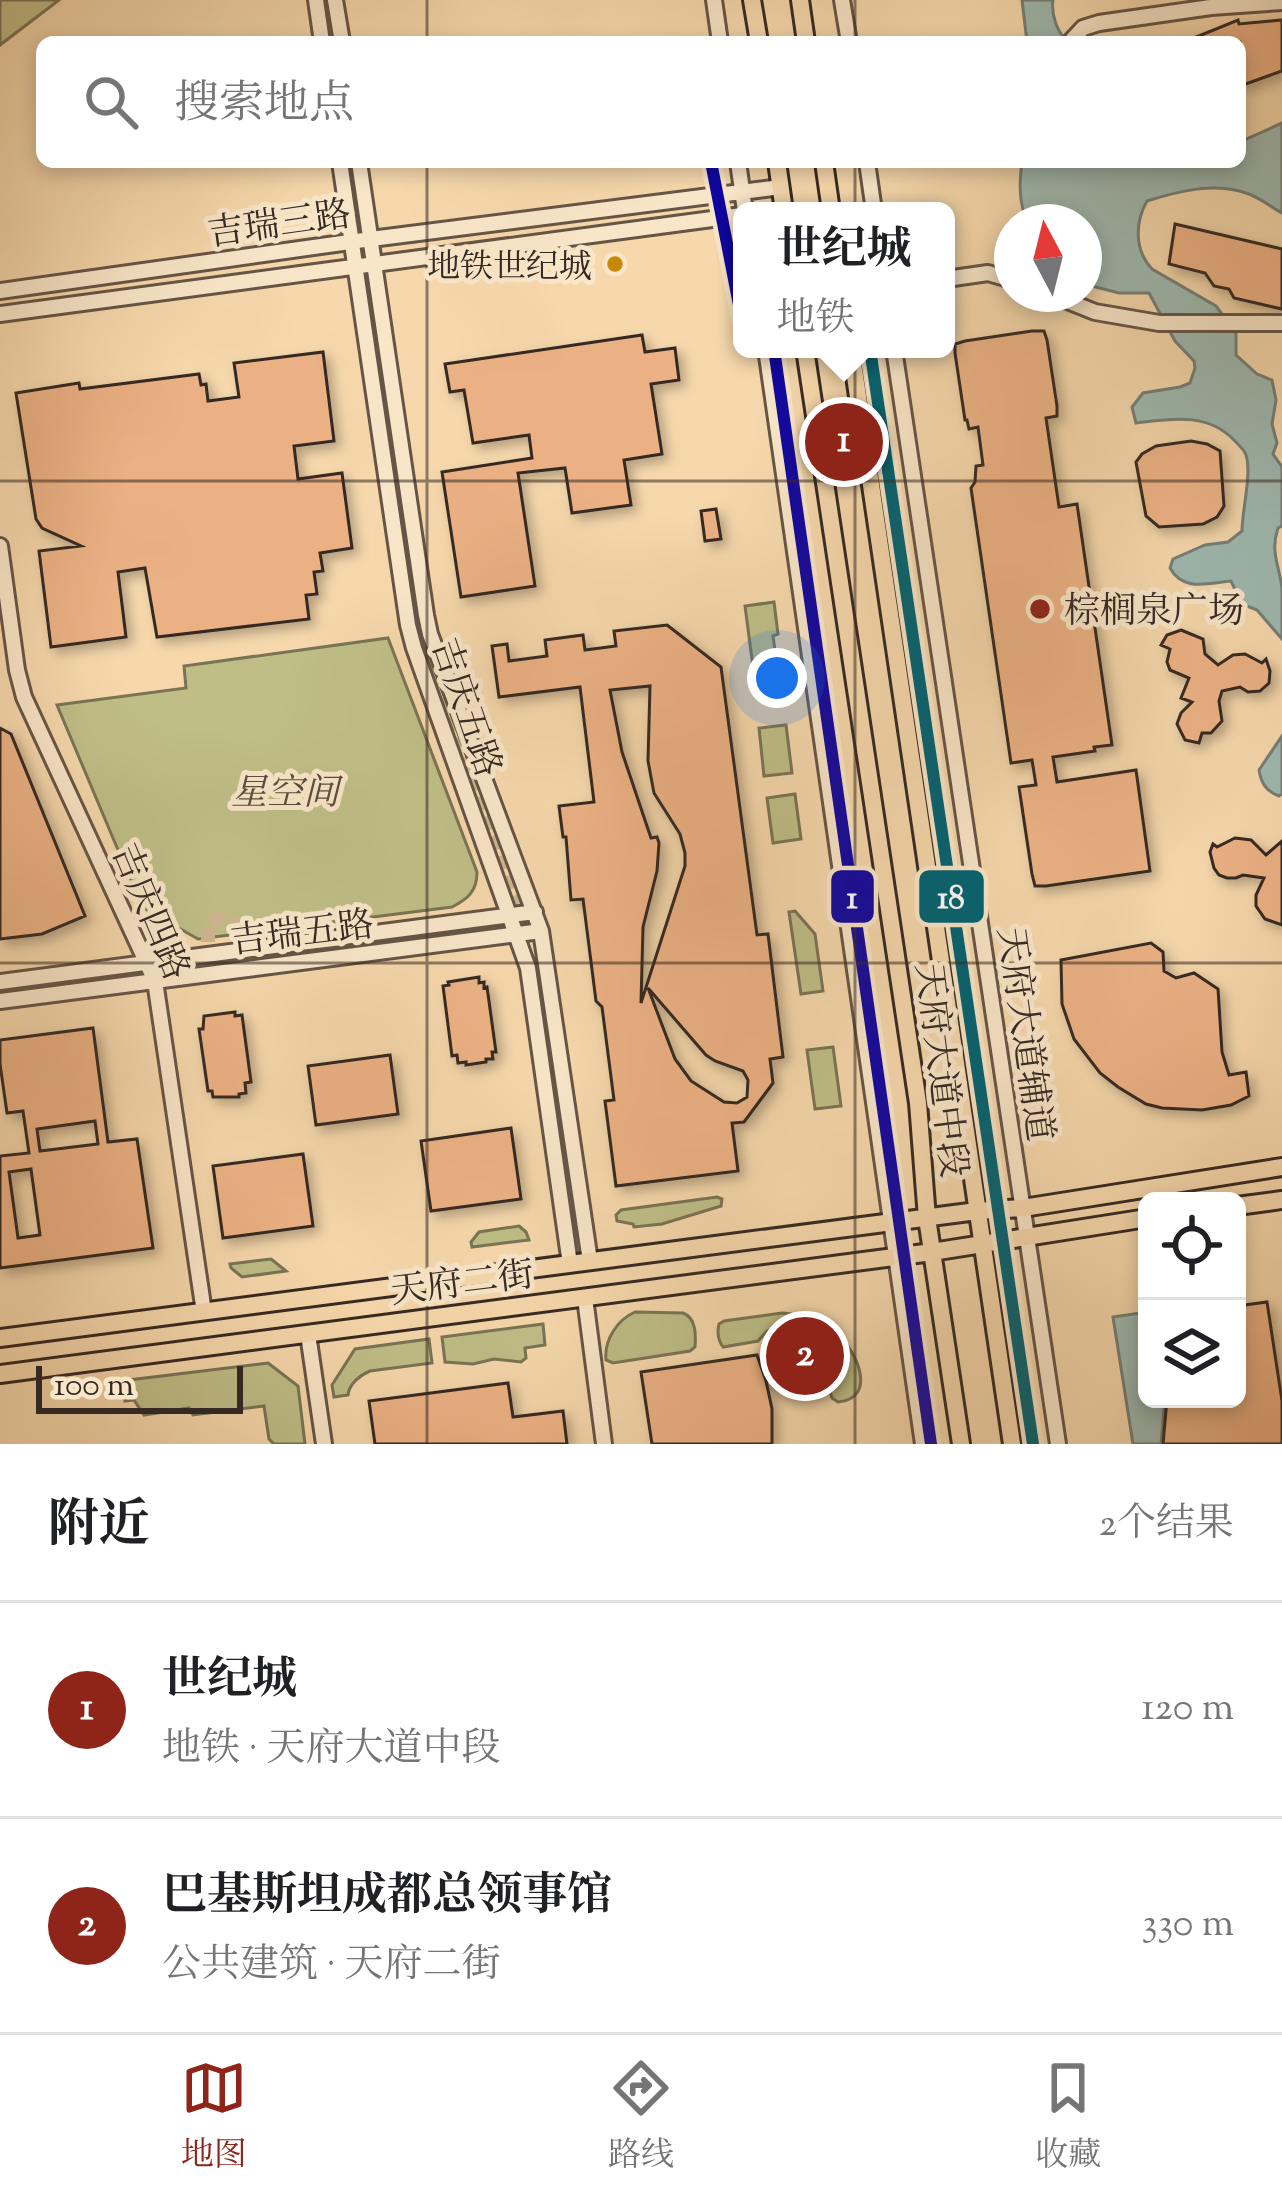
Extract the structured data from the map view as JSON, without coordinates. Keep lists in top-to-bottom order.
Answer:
{
  "streets": {
    "main road": ["天府大道中段", "天府二街"],
    "street": [
      "吉瑞三路",
      "吉庆五路",
      "吉庆四路",
      "吉瑞五路",
      "天府大道辅道"
    ]
  },
  "crossings": [
    ["吉瑞三路", "吉庆五路"],
    ["吉庆五路", "吉瑞五路"],
    ["吉庆五路", "天府二街"],
    ["吉庆四路", "吉瑞五路"],
    ["吉庆四路", "天府二街"],
    ["天府大道辅道", "天府二街"],
    ["天府大道中段", "天府二街"]
  ],
  "parks": ["星空间"],
  "places": ["地铁世纪城", "棕榈泉广场"],
  "lines": ["transit line 1", "transit line 18"],
  "scale_bar": "100 m",
  "north": "top",
  "page": {
    "search": "搜索地点",
    "popup": ["世纪城", "地铁"],
    "pins": ["1", "2"],
    "scale": "100 m",
    "heading": ["附近", "2个结果"],
    "list": [
      {
        "mark": "1",
        "name": "世纪城",
        "note": "地铁 · 天府大道中段",
        "value": "120 m"
      },
      {
        "mark": "2",
        "name": "巴基斯坦成都总领事馆",
        "note": "公共建筑 · 天府二街",
        "value": "330 m"
      }
    ],
    "nav": ["地图", "路线", "收藏"]
  }
}
